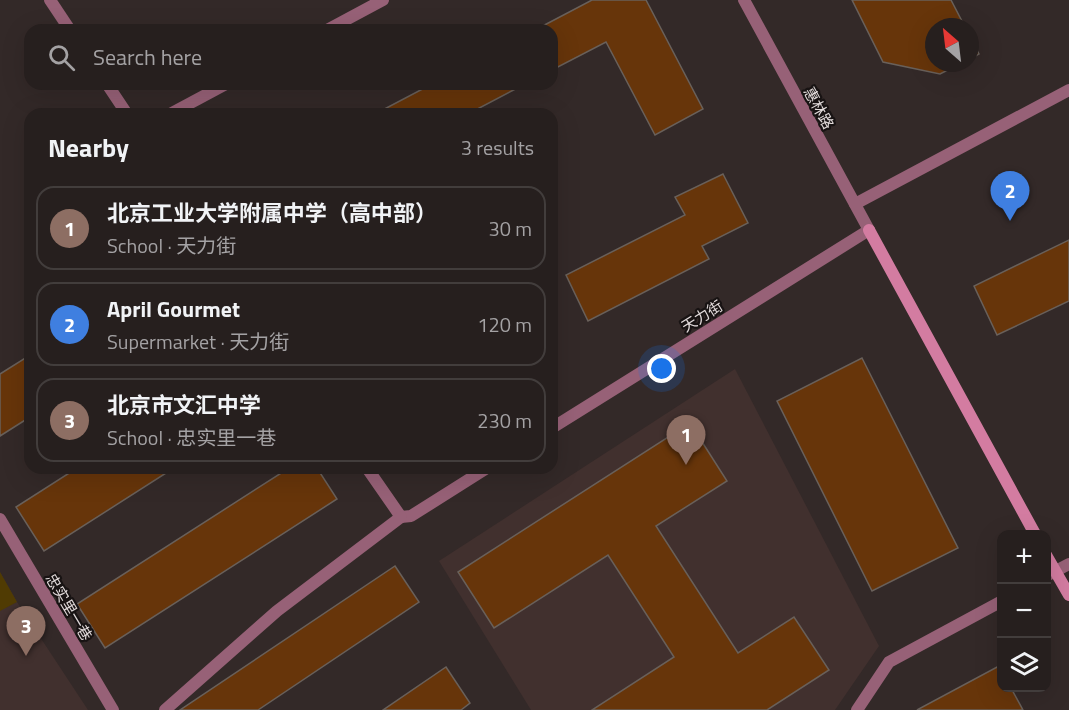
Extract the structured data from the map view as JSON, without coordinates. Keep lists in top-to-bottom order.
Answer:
{
  "streets": {
    "street": ["惠林路", "天力街", "忠实里一巷"]
  },
  "crossings": [
    ["惠林路", "天力街"]
  ],
  "north": "top left",
  "page": {
    "search": "Search here",
    "heading": ["Nearby", "3 results"],
    "pins": ["2", "1", "3"],
    "list": [
      {
        "mark": "1",
        "name": "北京工业大学附属中学（高中部）",
        "note": "School · 天力街",
        "value": "30 m"
      },
      {
        "mark": "2",
        "name": "April Gourmet",
        "note": "Supermarket · 天力街",
        "value": "120 m"
      },
      {
        "mark": "3",
        "name": "北京市文汇中学",
        "note": "School · 忠实里一巷",
        "value": "230 m"
      }
    ],
    "map_buttons": ["+", "−"]
  }
}
